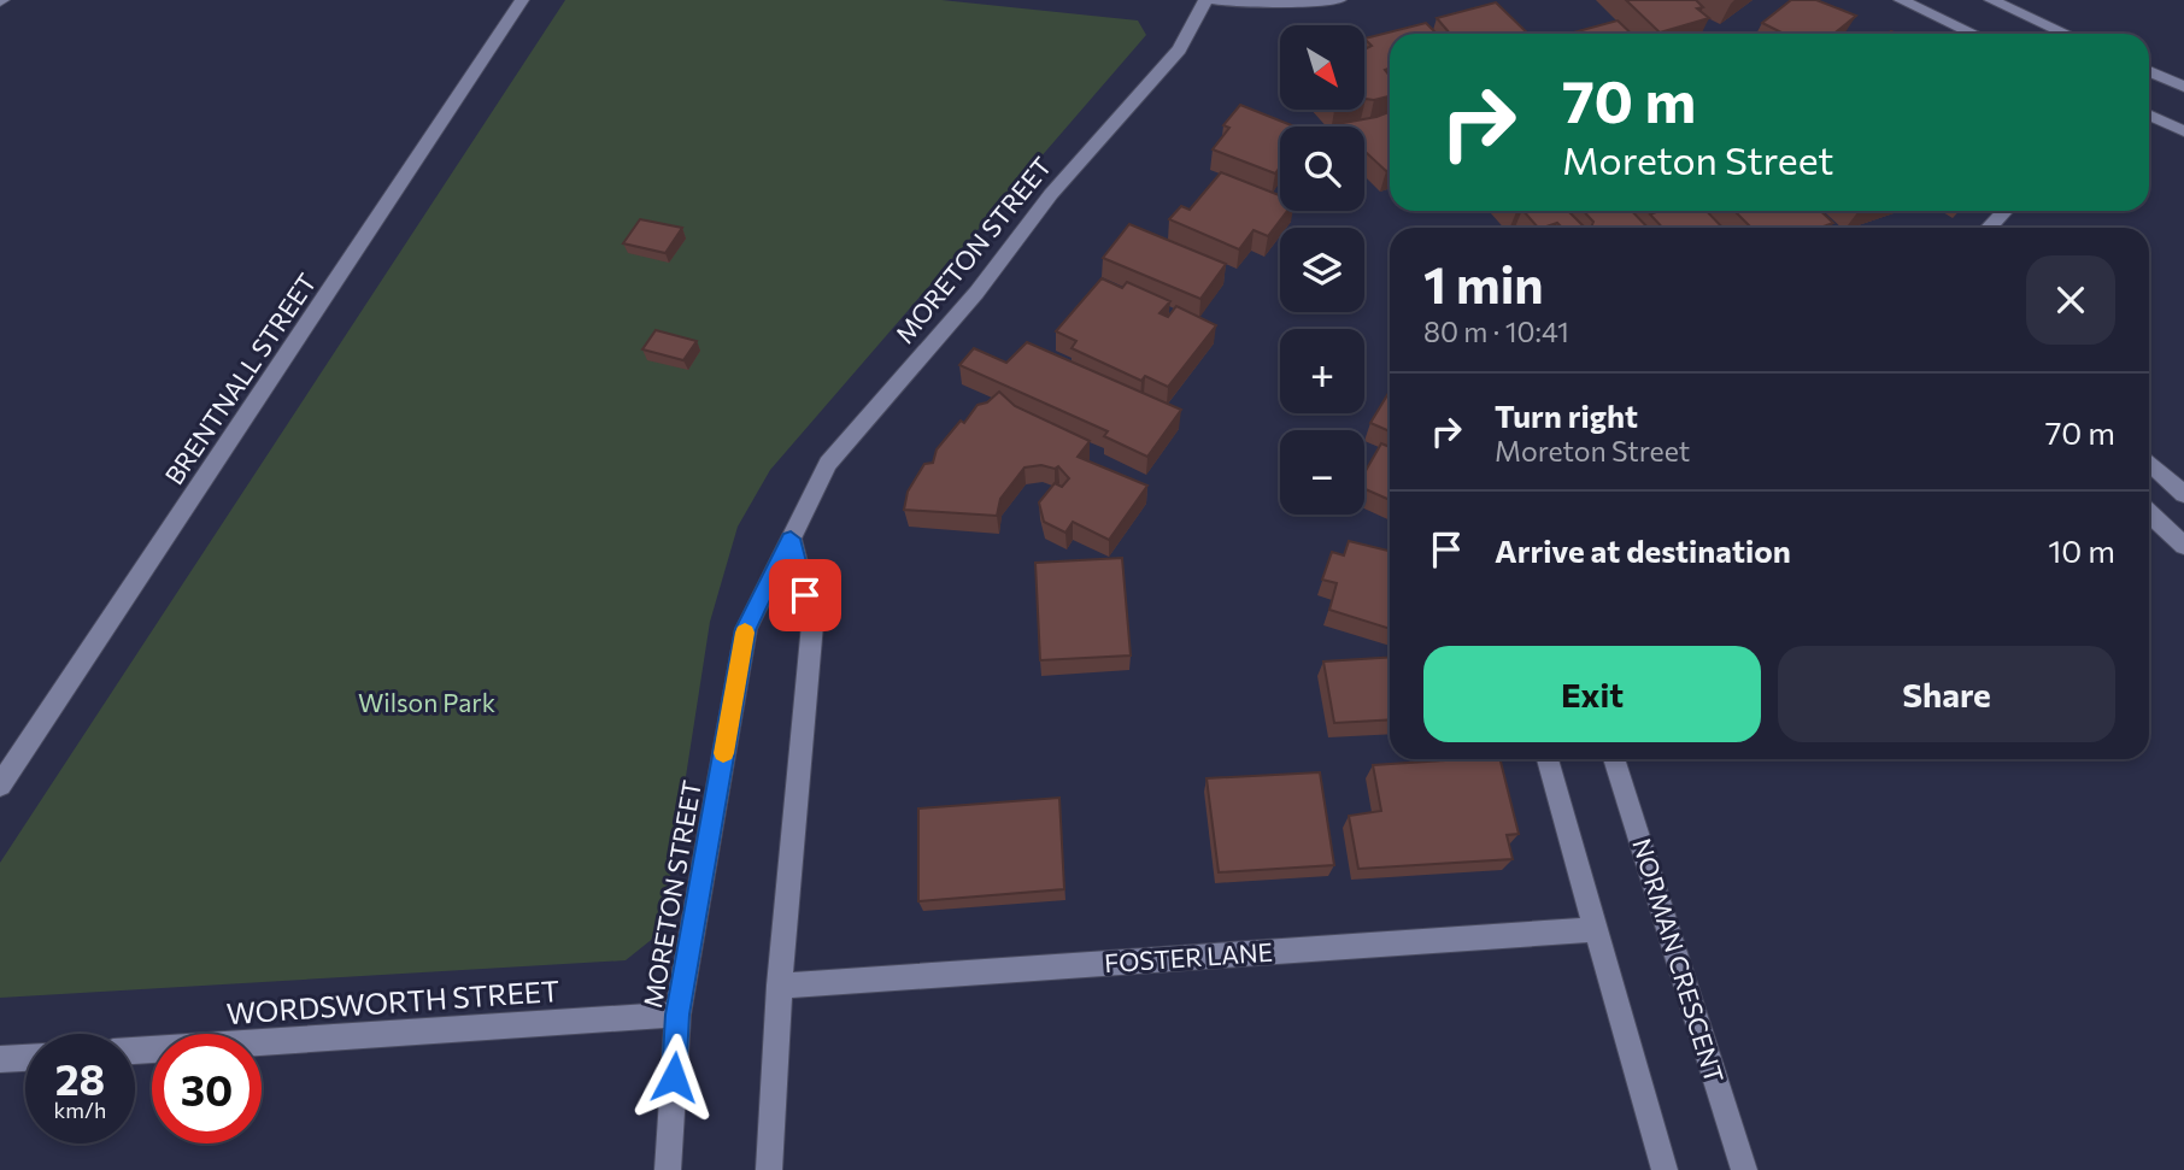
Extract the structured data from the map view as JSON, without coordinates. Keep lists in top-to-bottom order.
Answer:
{
  "streets": {
    "street": [
      "MORETON STREET",
      "BRENTNALL STREET",
      "FOSTER LANE",
      "NORMAN CRESCENT",
      "WORDSWORTH STREET"
    ]
  },
  "crossings": [
    ["MORETON STREET", "WORDSWORTH STREET"]
  ],
  "parks": ["Wilson Park"],
  "north": "bottom right",
  "page": {
    "map_buttons": ["+", "−"],
    "turn": ["70 m", "Moreton Street"],
    "heading": ["1 min", "80 m · 10:41"],
    "list": [
      {
        "name": "Turn right",
        "note": "Moreton Street",
        "value": "70 m"
      },
      {
        "name": "Arrive at destination",
        "value": "10 m"
      }
    ],
    "buttons": ["Exit", "Share"],
    "speed": "28 km/h",
    "limit": "30"
  }
}
